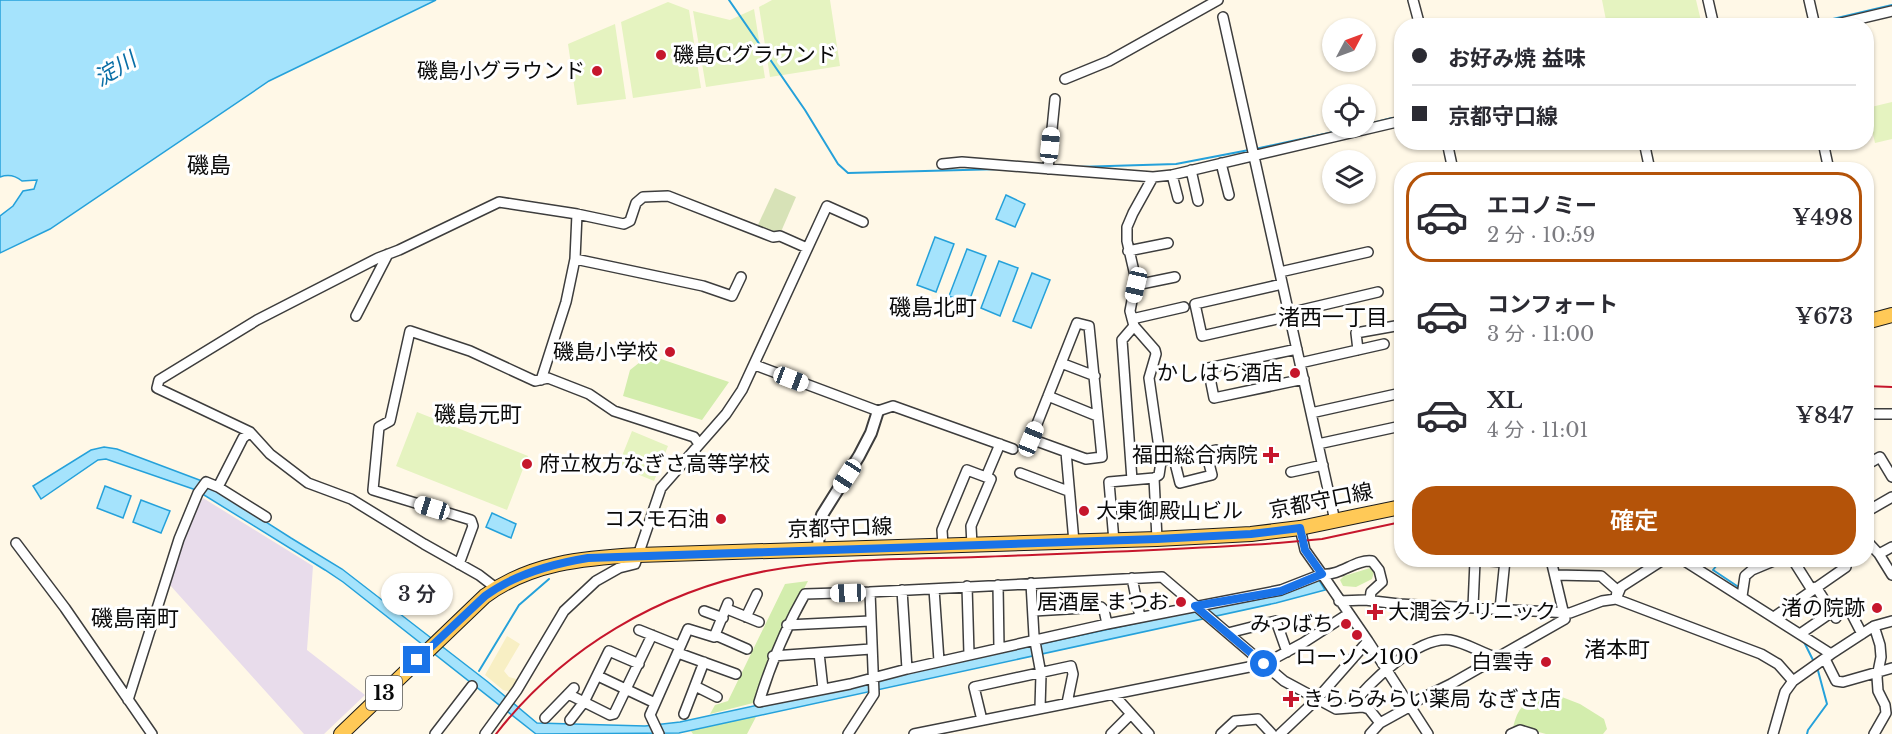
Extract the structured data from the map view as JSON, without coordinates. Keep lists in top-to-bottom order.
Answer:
{
  "streets": {
    "main road": ["京都守口線", "13"]
  },
  "districts": [
    "磯島",
    "磯島北町",
    "渚西一丁目",
    "磯島元町",
    "磯島南町",
    "渚本町"
  ],
  "water": ["淀川"],
  "places": {
    "other": [
      "磯島Cグラウンド",
      "磯島小グラウンド",
      "磯島小学校",
      "かしはら酒店",
      "府立枚方なぎさ高等学校",
      "大東御殿山ビル",
      "コスモ石油",
      "居酒屋 まつお",
      "渚の院跡",
      "みつばち",
      "ローソン100",
      "白雲寺"
    ],
    "health": ["福田総合病院", "大潤会クリニック", "きららみらい薬局 なぎさ店"]
  },
  "north": "top right",
  "page": {
    "banner": ["お好み焼 益味", "京都守口線"],
    "list": [
      {
        "name": "エコノミー",
        "note": "2 分 · 10:59",
        "value": "¥498"
      },
      {
        "name": "コンフォート",
        "note": "3 分 · 11:00",
        "value": "¥673"
      },
      {
        "name": "XL",
        "note": "4 分 · 11:01",
        "value": "¥847"
      }
    ],
    "buttons": "確定",
    "bubble": "3 分"
  }
}
